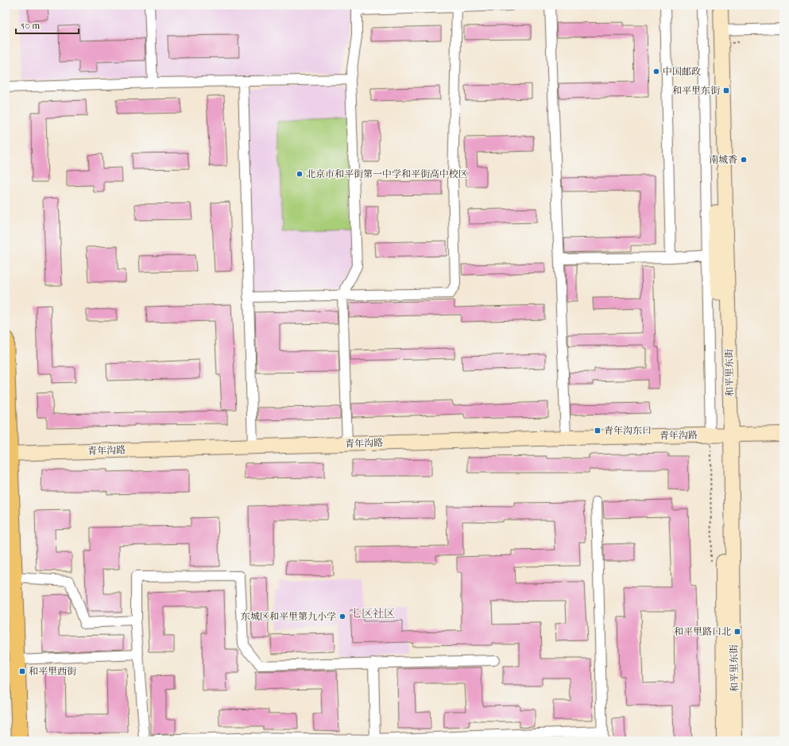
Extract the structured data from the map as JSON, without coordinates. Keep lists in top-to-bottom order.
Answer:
{
  "streets": {
    "street": ["和平里东街", "青年沟路"]
  },
  "crossings": [
    ["和平里东街", "青年沟路"]
  ],
  "districts": ["七区社区"],
  "places": {
    "other": [
      "中国邮政",
      "南城香",
      "北京市和平街第一中学和平街高中校区",
      "东城区和平里第九小学"
    ],
    "transit": [
      "和平里东街",
      "青年沟东口",
      "和平里路口北",
      "和平里西街"
    ]
  },
  "scale_bar": "50 m"
}
